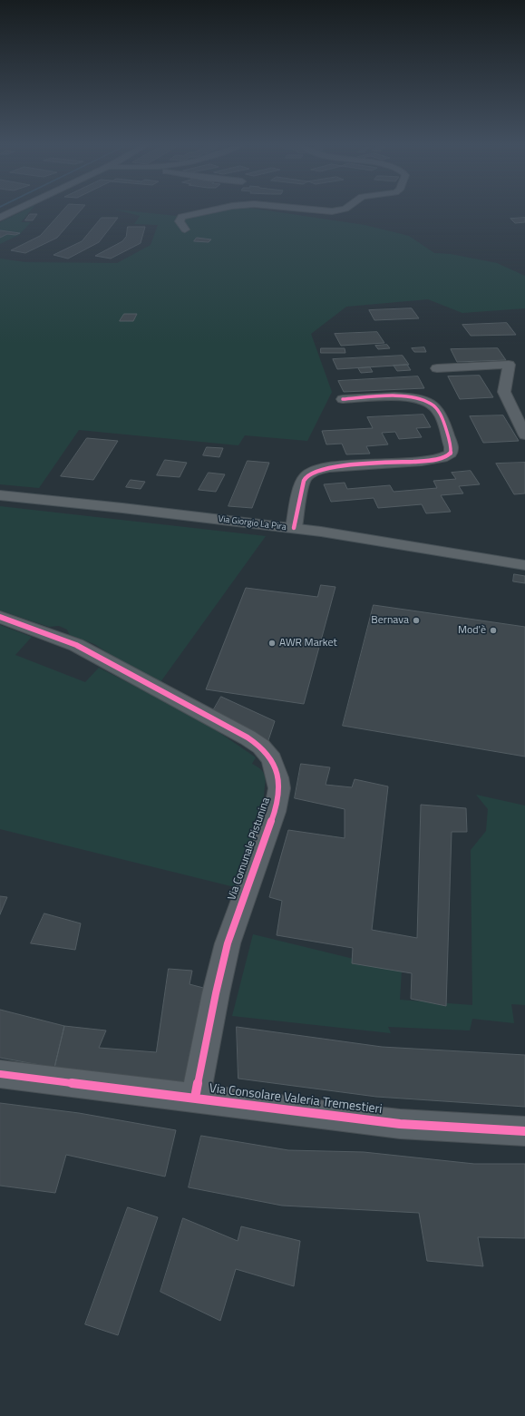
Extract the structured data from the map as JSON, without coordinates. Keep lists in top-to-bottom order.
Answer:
{
  "streets": {
    "main road": ["Via Giorgio La Pira"],
    "street": ["Via Comunale Pistunina", "Via Consolare Valeria Tremestieri"]
  },
  "crossings": [
    ["Via Comunale Pistunina", "Via Consolare Valeria Tremestieri"]
  ],
  "places": ["Bernava", "Mod'è", "AWR Market"]
}
